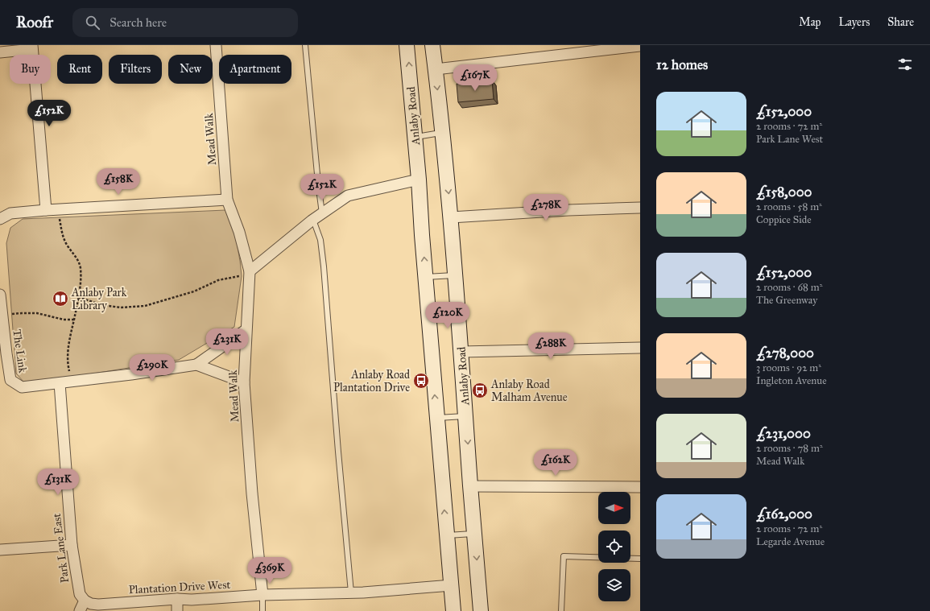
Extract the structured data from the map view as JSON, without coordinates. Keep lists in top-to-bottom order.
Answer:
{
  "streets": {
    "main road": ["Anlaby Road"],
    "street": [
      "Mead Walk",
      "The Link",
      "Park Lane East",
      "Plantation Drive West"
    ]
  },
  "crossings": [
    ["Anlaby Road", "Plantation Drive West"],
    ["Mead Walk", "Plantation Drive West"],
    ["The Link", "Park Lane East"],
    ["Park Lane East", "Plantation Drive West"]
  ],
  "places": {
    "library": ["Anlaby Park Library"],
    "bus stop": ["Anlaby Road Plantation Drive", "Anlaby Road Malham Avenue"]
  },
  "north": "right",
  "page": {
    "header": "Roofr",
    "search": "Search here",
    "nav": ["Map", "Layers", "Share"],
    "heading": "12 homes",
    "chip": [
      "Buy",
      "Rent",
      "Filters",
      "New",
      "Apartment"
    ],
    "price": [
      "£167K",
      "£152K",
      "£158K",
      "£152K",
      "£278K",
      "£120K",
      "£231K",
      "£288K",
      "£290K",
      "£162K",
      "£131K",
      "£369K"
    ],
    "list": [
      {
        "name": "£152,000",
        "note": "2 rooms · 72 m² · Park Lane West"
      },
      {
        "name": "£158,000",
        "note": "2 rooms · 58 m² · Coppice Side"
      },
      {
        "name": "£152,000",
        "note": "2 rooms · 68 m² · The Greenway"
      },
      {
        "name": "£278,000",
        "note": "3 rooms · 92 m² · Ingleton Avenue"
      },
      {
        "name": "£231,000",
        "note": "2 rooms · 78 m² · Mead Walk"
      },
      {
        "name": "£162,000",
        "note": "2 rooms · 72 m² · Legarde Avenue"
      }
    ]
  }
}
